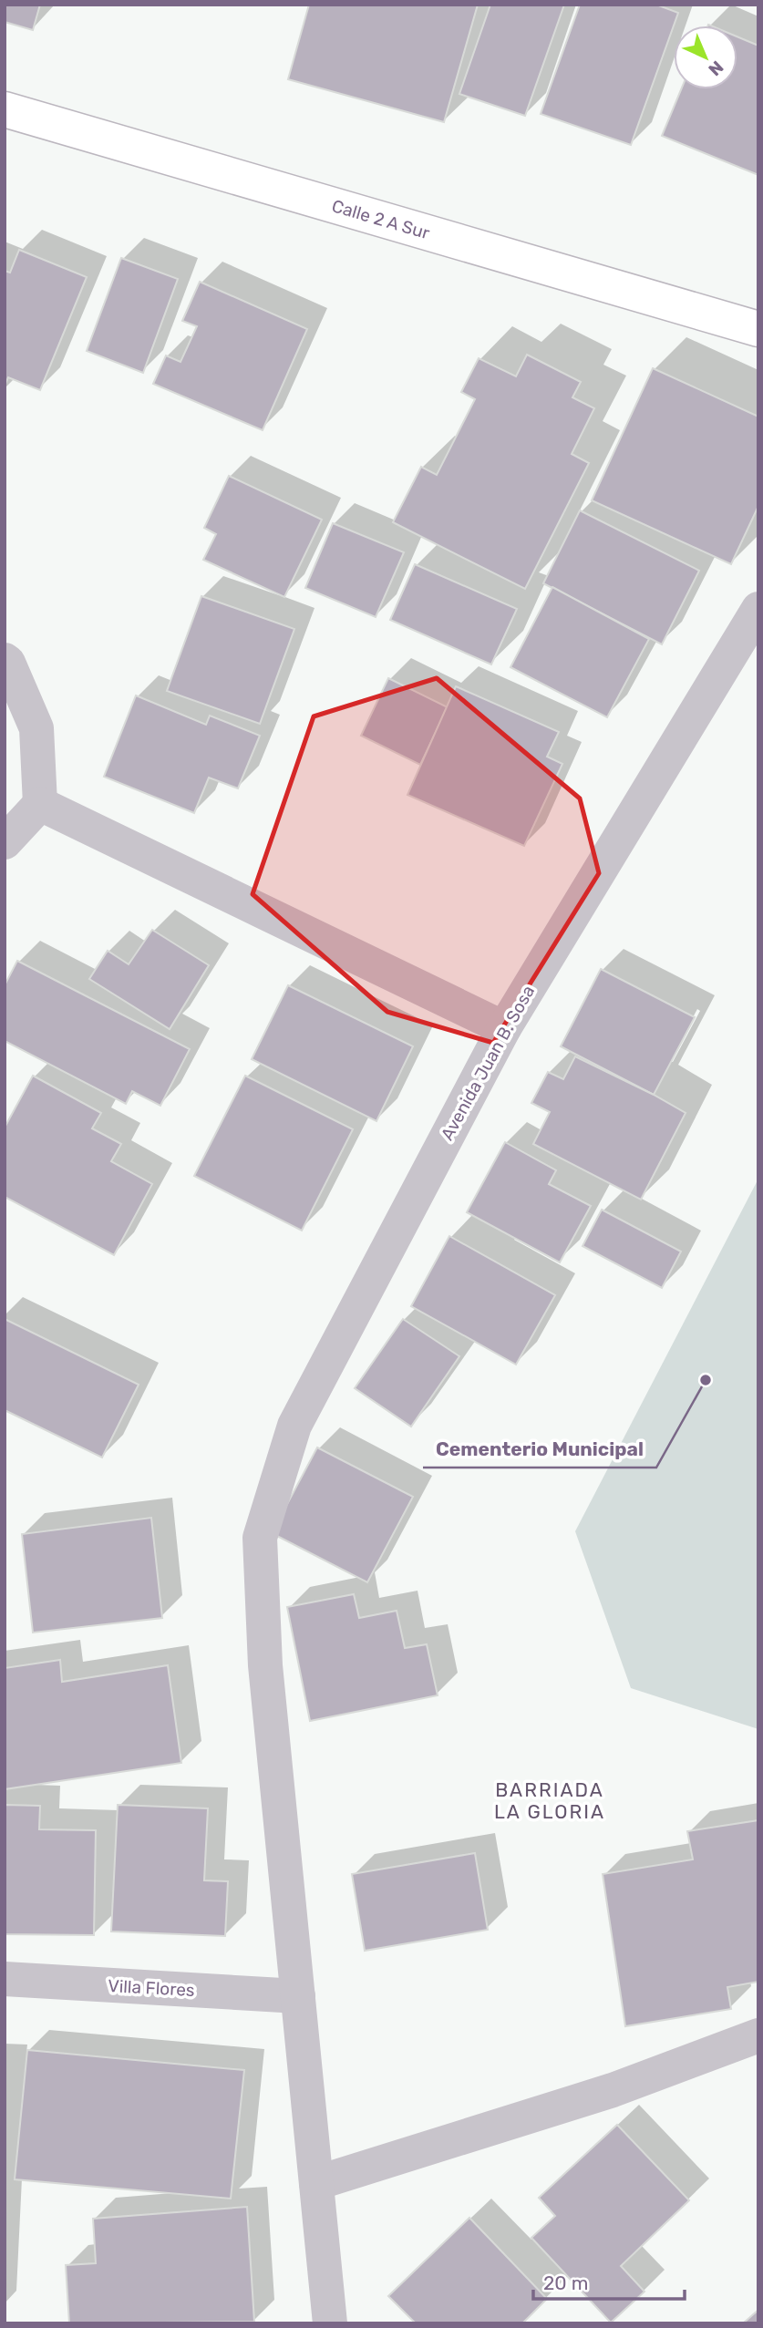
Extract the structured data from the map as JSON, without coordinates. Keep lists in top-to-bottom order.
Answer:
{
  "streets": {
    "main road": ["Calle 2 A Sur"],
    "street": ["Avenida Juan B. Sosa", "Villa Flores"]
  },
  "crossings": [
    ["Avenida Juan B. Sosa", "Villa Flores"]
  ],
  "districts": ["BARRIADA LA GLORIA"],
  "places": ["Cementerio Municipal"],
  "scale_bar": "20 m",
  "north": "bottom right"
}
